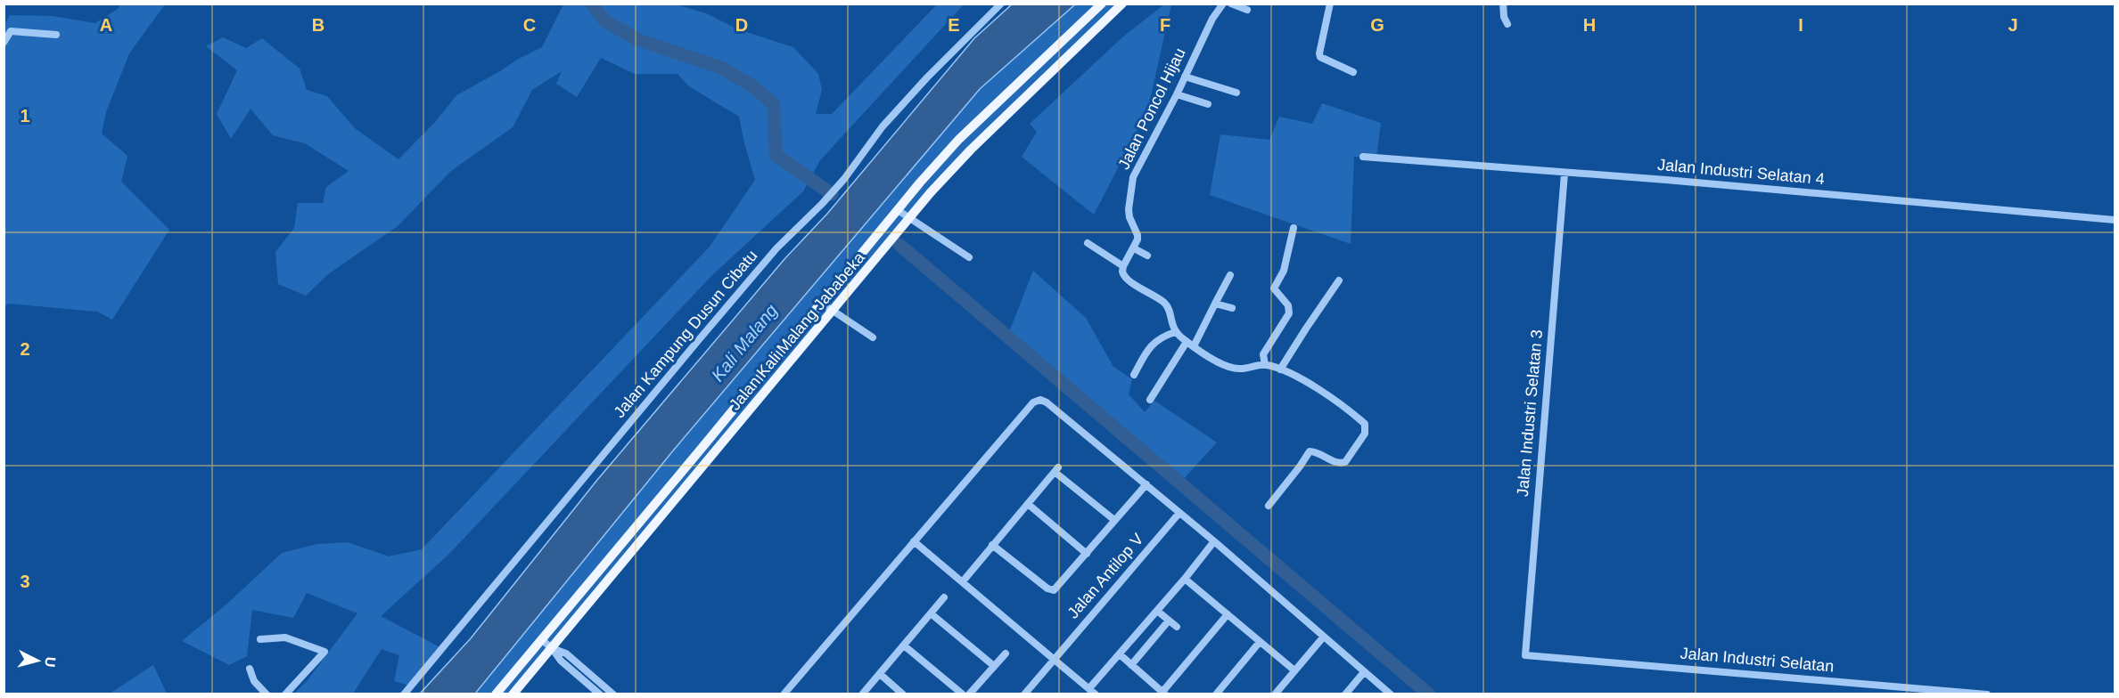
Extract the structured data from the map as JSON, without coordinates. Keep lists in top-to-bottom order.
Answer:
{
  "streets": {
    "main road": ["Jalan Kali Malang Jababeka"],
    "street": [
      "Jalan Poncol Hijau",
      "Jalan Industri Selatan 4",
      "Jalan Kampung Dusun Cibatu",
      "Jalan Industri Selatan 3",
      "Jalan Antilop V",
      "Jalan Industri Selatan"
    ]
  },
  "crossings": [
    ["Jalan Industri Selatan 4", "Jalan Industri Selatan 3"],
    ["Jalan Industri Selatan 3", "Jalan Industri Selatan"]
  ],
  "water": ["Kali Malang"],
  "north": "right",
  "grid": {
    "columns": [
      "A",
      "B",
      "C",
      "D",
      "E",
      "F",
      "G",
      "H",
      "I",
      "J"
    ],
    "rows": ["1", "2", "3"]
  }
}
